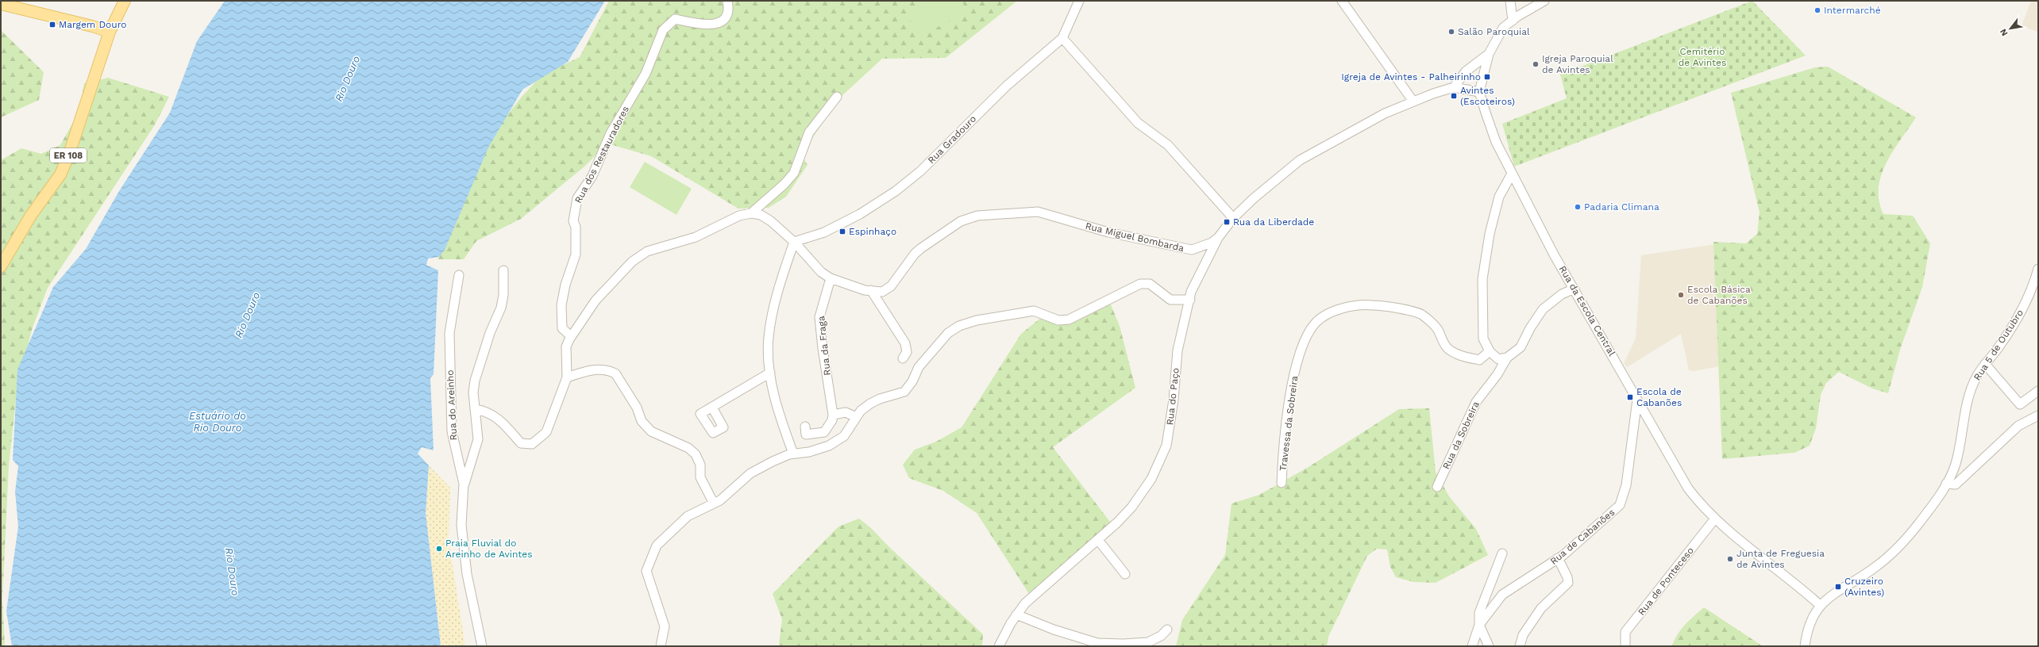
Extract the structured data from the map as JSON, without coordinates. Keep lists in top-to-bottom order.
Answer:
{
  "streets": {
    "main road": ["ER 108"],
    "street": [
      "Rua Gradouro",
      "Rua dos Restauradores",
      "Rua Miguel Bombarda",
      "Rua da Escola Central",
      "Rua 5 de Outubro",
      "Rua da Fraga",
      "Rua do Paço",
      "Rua do Areinho",
      "Travessa da Sobreira",
      "Rua da Sobreira",
      "Rua de Cabanões",
      "Rua de Ponteceso"
    ]
  },
  "crossings": [
    ["Rua Gradouro", "Rua Miguel Bombarda"],
    ["Rua Miguel Bombarda", "Rua da Fraga"],
    ["Rua Miguel Bombarda", "Rua do Paço"],
    ["Rua da Escola Central", "Rua 5 de Outubro"],
    ["Rua da Escola Central", "Rua da Sobreira"],
    ["Rua da Escola Central", "Rua de Cabanões"],
    ["Rua da Escola Central", "Rua de Ponteceso"]
  ],
  "water": ["Rio Douro", "Estuário do Rio Douro"],
  "parks": ["Cemitério de Avintes"],
  "places": {
    "other": [
      "Intermarché",
      "Salão Paroquial",
      "Igreja Paroquial de Avintes",
      "Padaria Climana",
      "Escola Básica de Cabanões",
      "Praia Fluvial do Areinho de Avintes",
      "Junta de Freguesia de Avintes"
    ],
    "transit": [
      "Margem Douro",
      "Igreja de Avintes - Palheirinho",
      "Avintes (Escoteiros)",
      "Rua da Liberdade",
      "Espinhaço",
      "Escola de Cabanões",
      "Cruzeiro (Avintes)"
    ]
  },
  "north": "bottom left"
}
